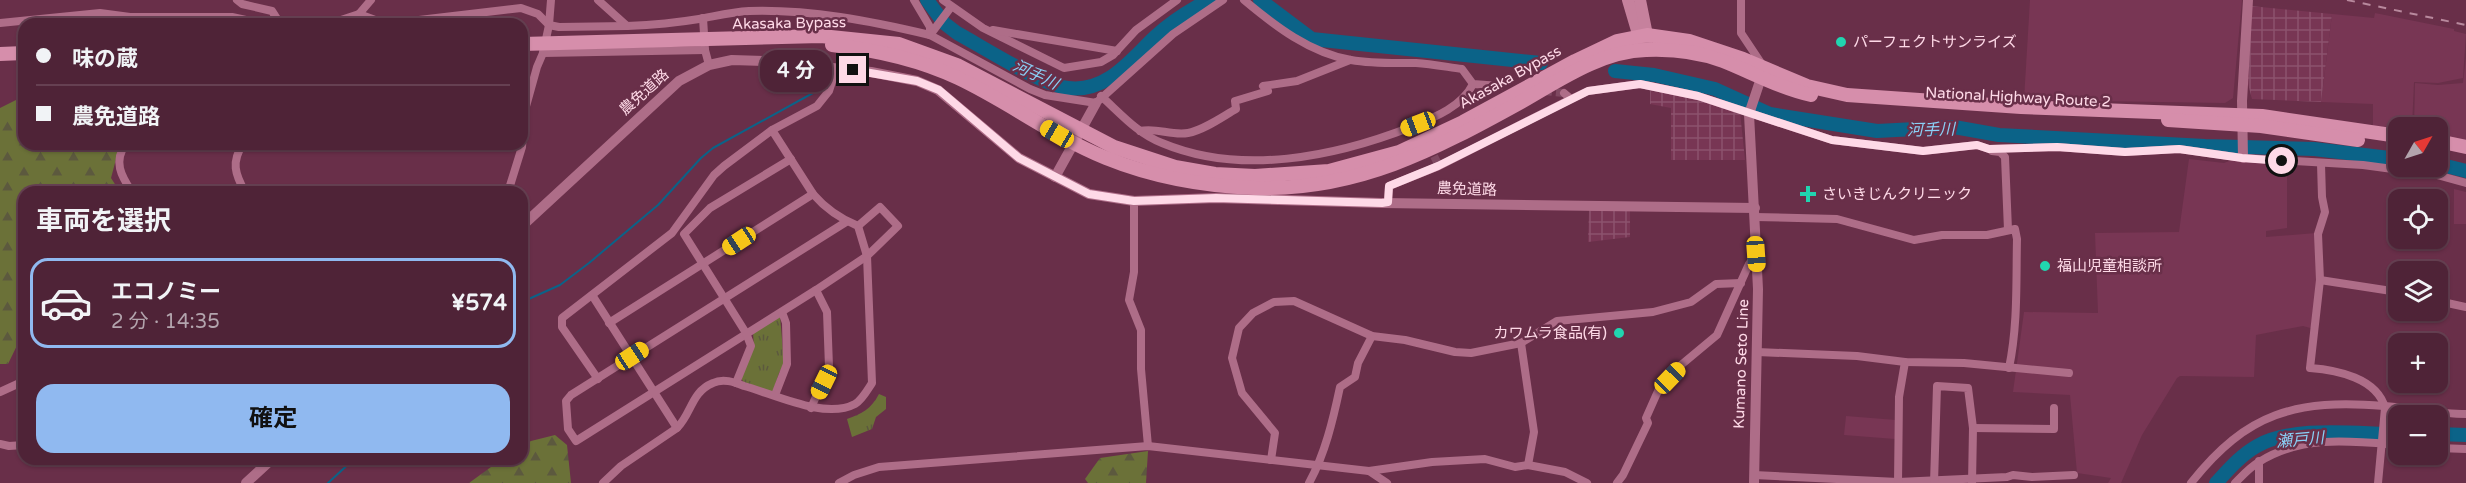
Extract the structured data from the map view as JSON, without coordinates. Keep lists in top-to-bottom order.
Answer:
{
  "streets": {
    "highway": ["Akasaka Bypass", "National Highway Route 2"],
    "street": ["農免道路", "Kumano Seto Line"]
  },
  "crossings": [
    ["Akasaka Bypass", "National Highway Route 2"],
    ["農免道路", "Kumano Seto Line"],
    ["National Highway Route 2", "Kumano Seto Line"]
  ],
  "water": ["河手川", "瀬戸川"],
  "places": {
    "other": ["パーフェクトサンライズ", "福山児童相談所", "カワムラ食品(有)"],
    "health": ["さいきじんクリニック"]
  },
  "north": "top right",
  "page": {
    "banner": ["味の蔵", "農免道路"],
    "bubble": "4 分",
    "map_buttons": ["+", "−"],
    "heading": "車両を選択",
    "list": [
      {
        "name": "エコノミー",
        "note": "2 分 · 14:35",
        "value": "¥574"
      }
    ],
    "buttons": "確定"
  }
}
